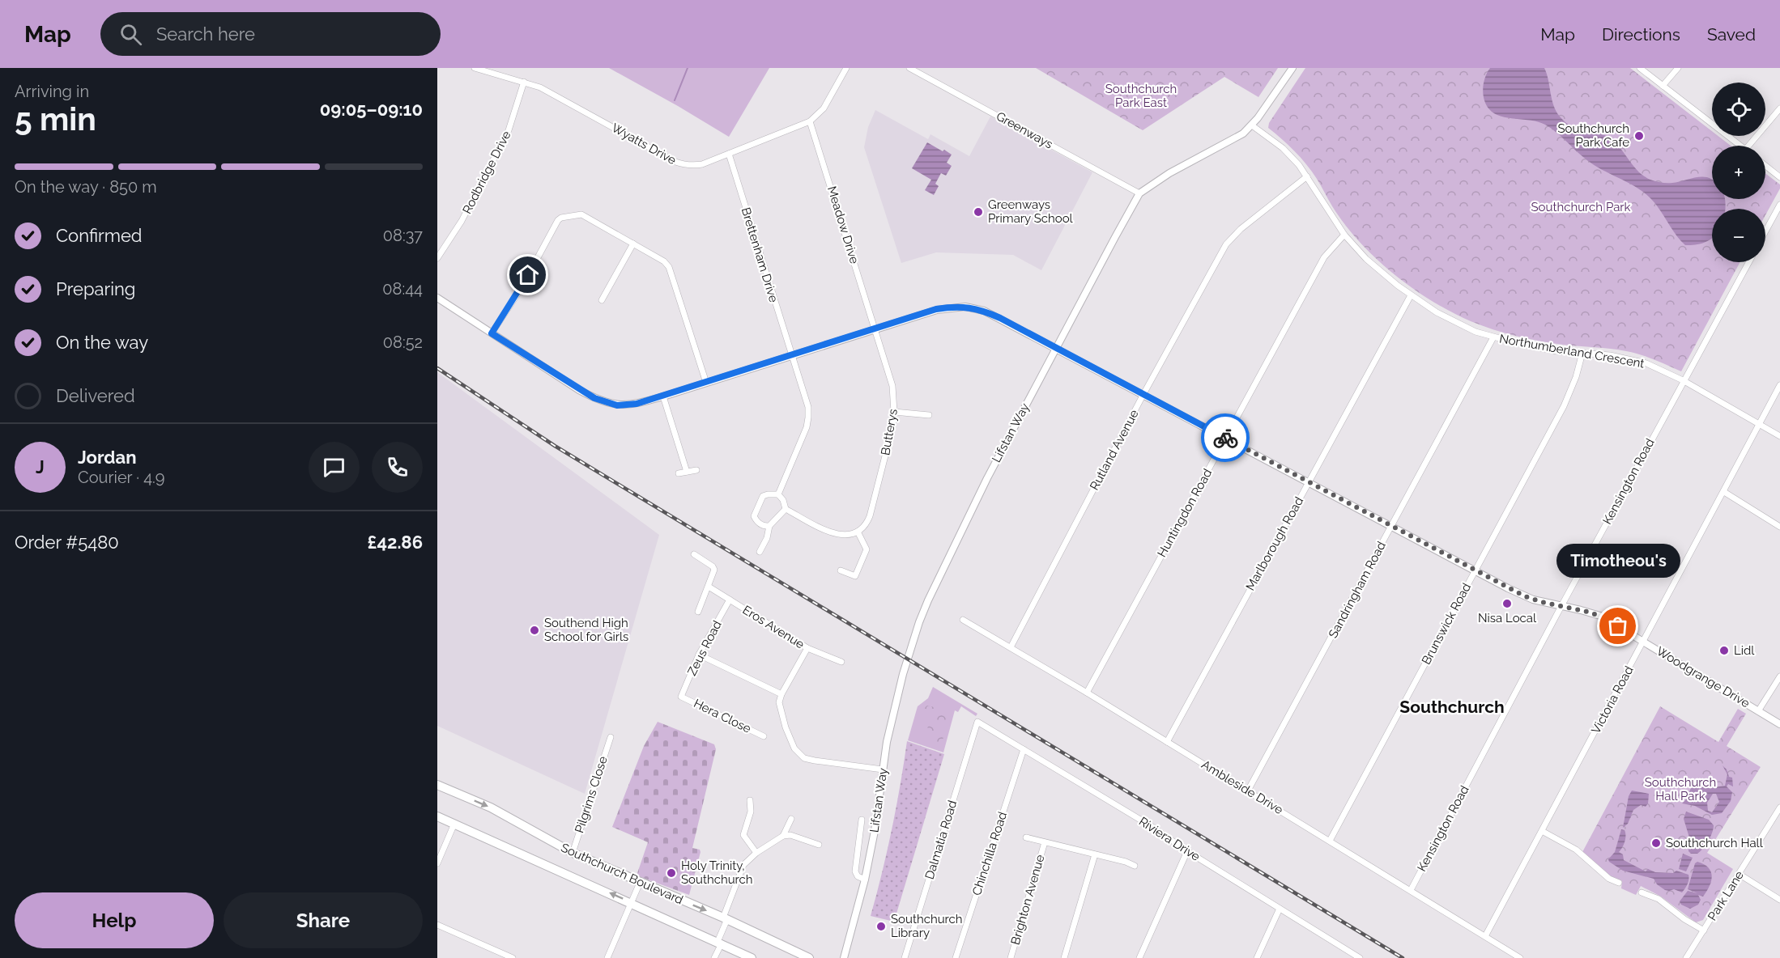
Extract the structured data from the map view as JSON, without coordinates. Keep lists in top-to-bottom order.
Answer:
{
  "streets": {
    "main road": ["Southchurch Boulevard"],
    "street": [
      "Greenways",
      "Wyatts Drive",
      "Rodbridge Drive",
      "Meadow Drive",
      "Brettenham Drive",
      "Northumberland Crescent",
      "Butterys",
      "Lifstan Way",
      "Rutland Avenue",
      "Kensington Road",
      "Huntingdon Road",
      "Marlborough Road",
      "Sandringham Road",
      "Brunswick Road",
      "Eros Avenue",
      "Zeus Road",
      "Woodgrange Drive",
      "Victoria Road",
      "Hera Close",
      "Ambleside Drive",
      "Pilgrims Close",
      "Riviera Drive",
      "Dalmatia Road",
      "Chinchilla Road",
      "Park Lane",
      "Brighton Avenue"
    ]
  },
  "crossings": [
    ["Greenways", "Lifstan Way"],
    ["Wyatts Drive", "Rodbridge Drive"],
    ["Wyatts Drive", "Meadow Drive"],
    ["Wyatts Drive", "Brettenham Drive"],
    ["Meadow Drive", "Butterys"],
    ["Meadow Drive", "Woodgrange Drive"],
    ["Brettenham Drive", "Woodgrange Drive"],
    ["Northumberland Crescent", "Lifstan Way"],
    ["Northumberland Crescent", "Rutland Avenue"],
    ["Northumberland Crescent", "Kensington Road"],
    ["Northumberland Crescent", "Huntingdon Road"],
    ["Northumberland Crescent", "Marlborough Road"],
    ["Northumberland Crescent", "Sandringham Road"],
    ["Northumberland Crescent", "Brunswick Road"],
    ["Northumberland Crescent", "Victoria Road"],
    ["Butterys", "Woodgrange Drive"],
    ["Lifstan Way", "Woodgrange Drive"],
    ["Rutland Avenue", "Woodgrange Drive"],
    ["Rutland Avenue", "Ambleside Drive"],
    ["Kensington Road", "Woodgrange Drive"],
    ["Kensington Road", "Ambleside Drive"],
    ["Huntingdon Road", "Woodgrange Drive"],
    ["Huntingdon Road", "Ambleside Drive"],
    ["Marlborough Road", "Woodgrange Drive"],
    ["Marlborough Road", "Ambleside Drive"],
    ["Sandringham Road", "Woodgrange Drive"],
    ["Sandringham Road", "Ambleside Drive"],
    ["Brunswick Road", "Woodgrange Drive"],
    ["Brunswick Road", "Ambleside Drive"],
    ["Eros Avenue", "Zeus Road"],
    ["Zeus Road", "Hera Close"],
    ["Woodgrange Drive", "Victoria Road"],
    ["Victoria Road", "Ambleside Drive"],
    ["Pilgrims Close", "Southchurch Boulevard"],
    ["Riviera Drive", "Dalmatia Road"],
    ["Riviera Drive", "Chinchilla Road"]
  ],
  "districts": ["Southchurch"],
  "parks": ["Southchurch Park East", "Southchurch Park", "Southchurch Hall Park"],
  "places": [
    "Southchurch Park Cafe",
    "Greenways Primary School",
    "Nisa Local",
    "Timotheou's",
    "Southend High School for Girls",
    "Lidl",
    "Southchurch Hall",
    "Holy Trinity, Southchurch",
    "Southchurch Library"
  ],
  "page": {
    "header": "Map",
    "search": "Search here",
    "nav": ["Map", "Directions", "Saved"],
    "heading": ["5 min", "Arriving in", "09:05–09:10"],
    "panel": [
      "Jordan",
      "Courier · 4.9",
      "Order #5480",
      "£42.86"
    ],
    "map_buttons": ["+", "−"],
    "bar": "On the way · 850 m",
    "list": [
      ["Confirmed", "08:37"],
      ["Preparing", "08:44"],
      ["On the way", "08:52"],
      "Delivered"
    ],
    "round": "J",
    "bubble": "Timotheou's",
    "buttons": ["Help", "Share"]
  }
}
